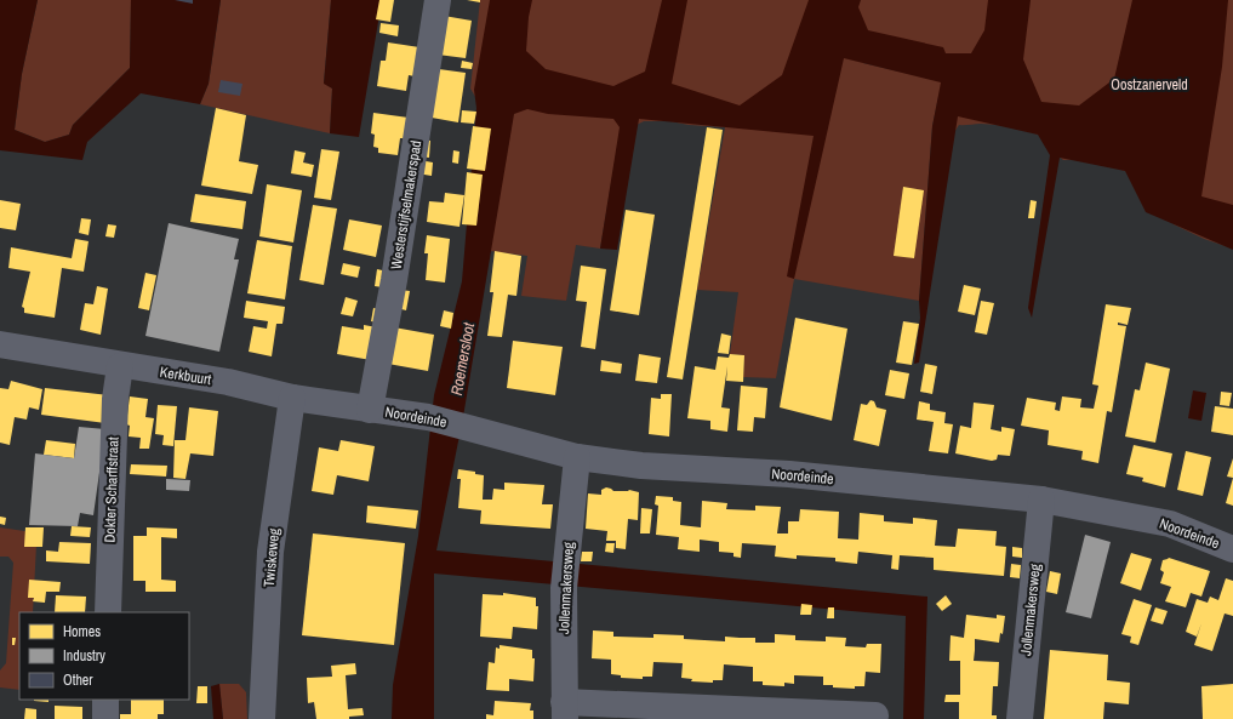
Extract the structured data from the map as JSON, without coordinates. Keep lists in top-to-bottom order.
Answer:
{
  "streets": {
    "street": [
      "Westerstijfselmakerspad",
      "Kerkbuurt",
      "Noordeinde",
      "Dokter Scharffstraat",
      "Twiskeweg",
      "Jollenmakersweg"
    ]
  },
  "crossings": [
    ["Westerstijfselmakerspad", "Kerkbuurt"],
    ["Westerstijfselmakerspad", "Noordeinde"],
    ["Kerkbuurt", "Noordeinde"],
    ["Kerkbuurt", "Dokter Scharffstraat"],
    ["Kerkbuurt", "Twiskeweg"],
    ["Noordeinde", "Jollenmakersweg"]
  ],
  "water": ["Roemersloot"],
  "parks": ["Oostzanerveld"],
  "legend": ["Homes", "Industry", "Other"]
}
